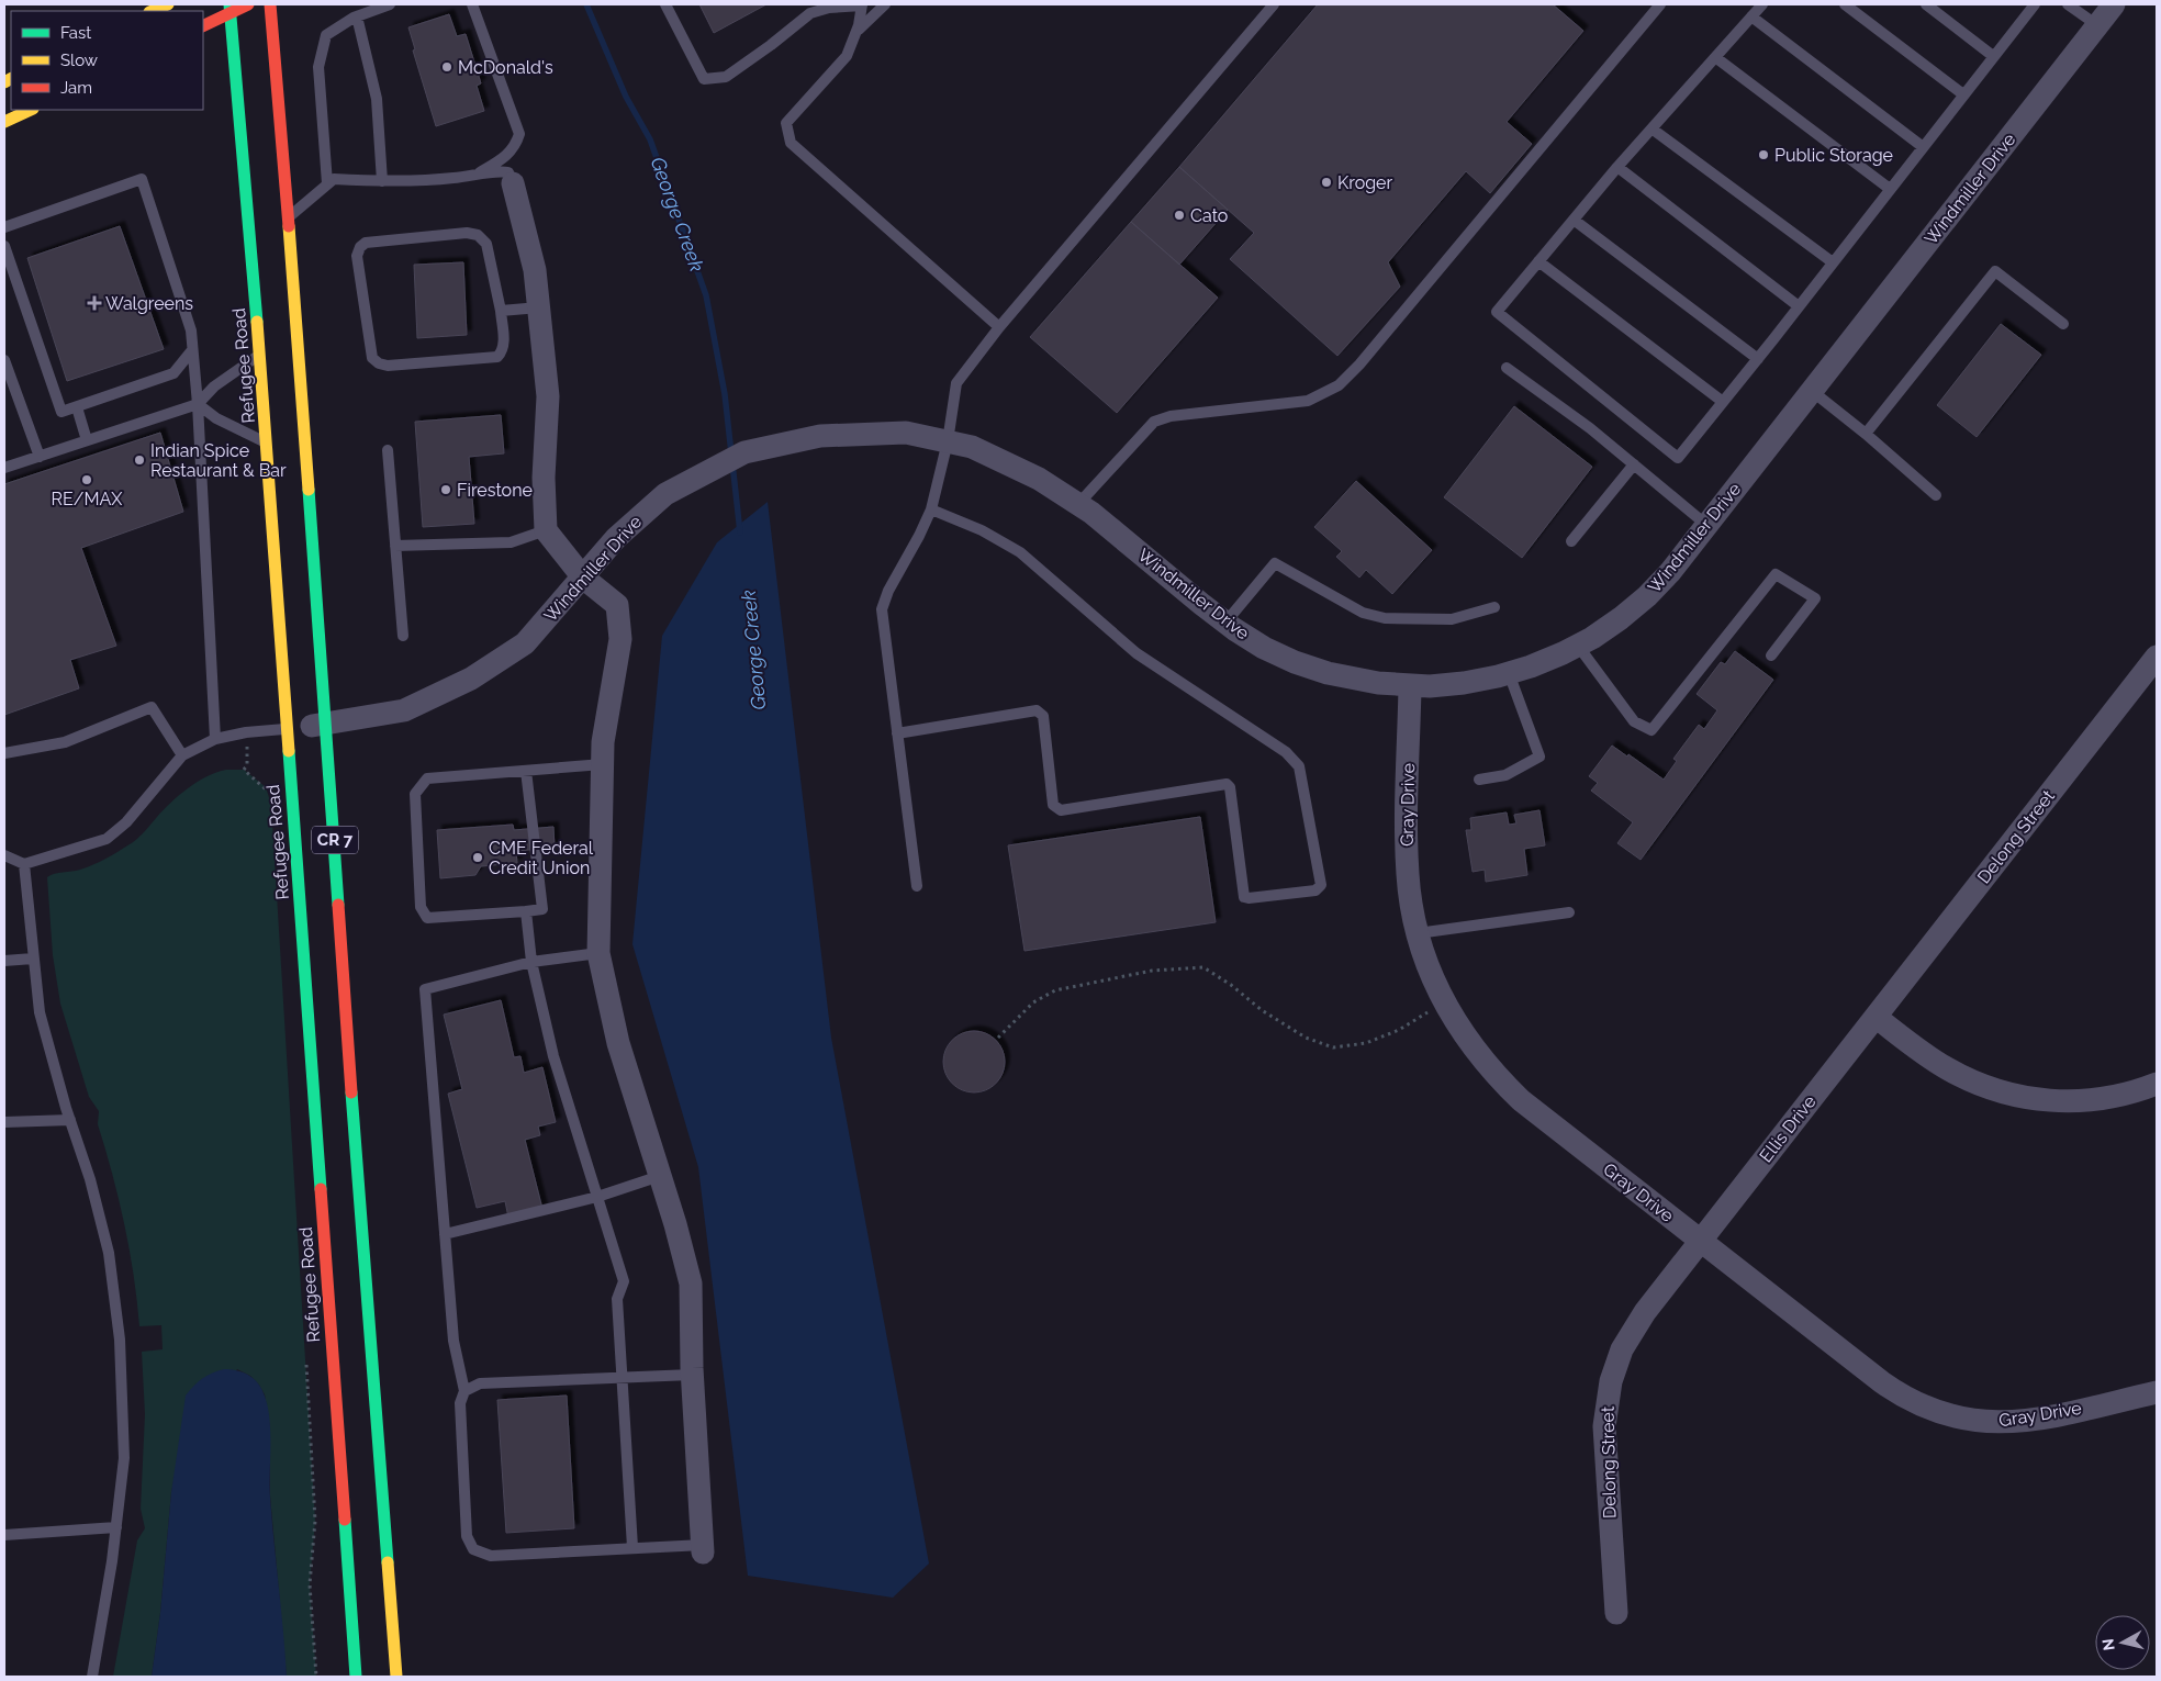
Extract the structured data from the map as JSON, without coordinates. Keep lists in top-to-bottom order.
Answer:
{
  "streets": {
    "main road": ["Refugee Road", "CR 7"],
    "street": [
      "Windmiller Drive",
      "Gray Drive",
      "Delong Street",
      "Ellis Drive"
    ]
  },
  "crossings": [
    ["Windmiller Drive", "Refugee Road"],
    ["Windmiller Drive", "Gray Drive"],
    ["Gray Drive", "Delong Street"],
    ["Gray Drive", "Ellis Drive"],
    ["Delong Street", "Ellis Drive"]
  ],
  "water": ["George Creek"],
  "places": {
    "other": [
      "McDonald's",
      "Public Storage",
      "Kroger",
      "Cato",
      "Indian Spice Restaurant & Bar",
      "RE/MAX",
      "Firestone",
      "CME Federal Credit Union"
    ],
    "health": ["Walgreens"]
  },
  "legend": ["Fast", "Slow", "Jam"],
  "north": "left"
}
